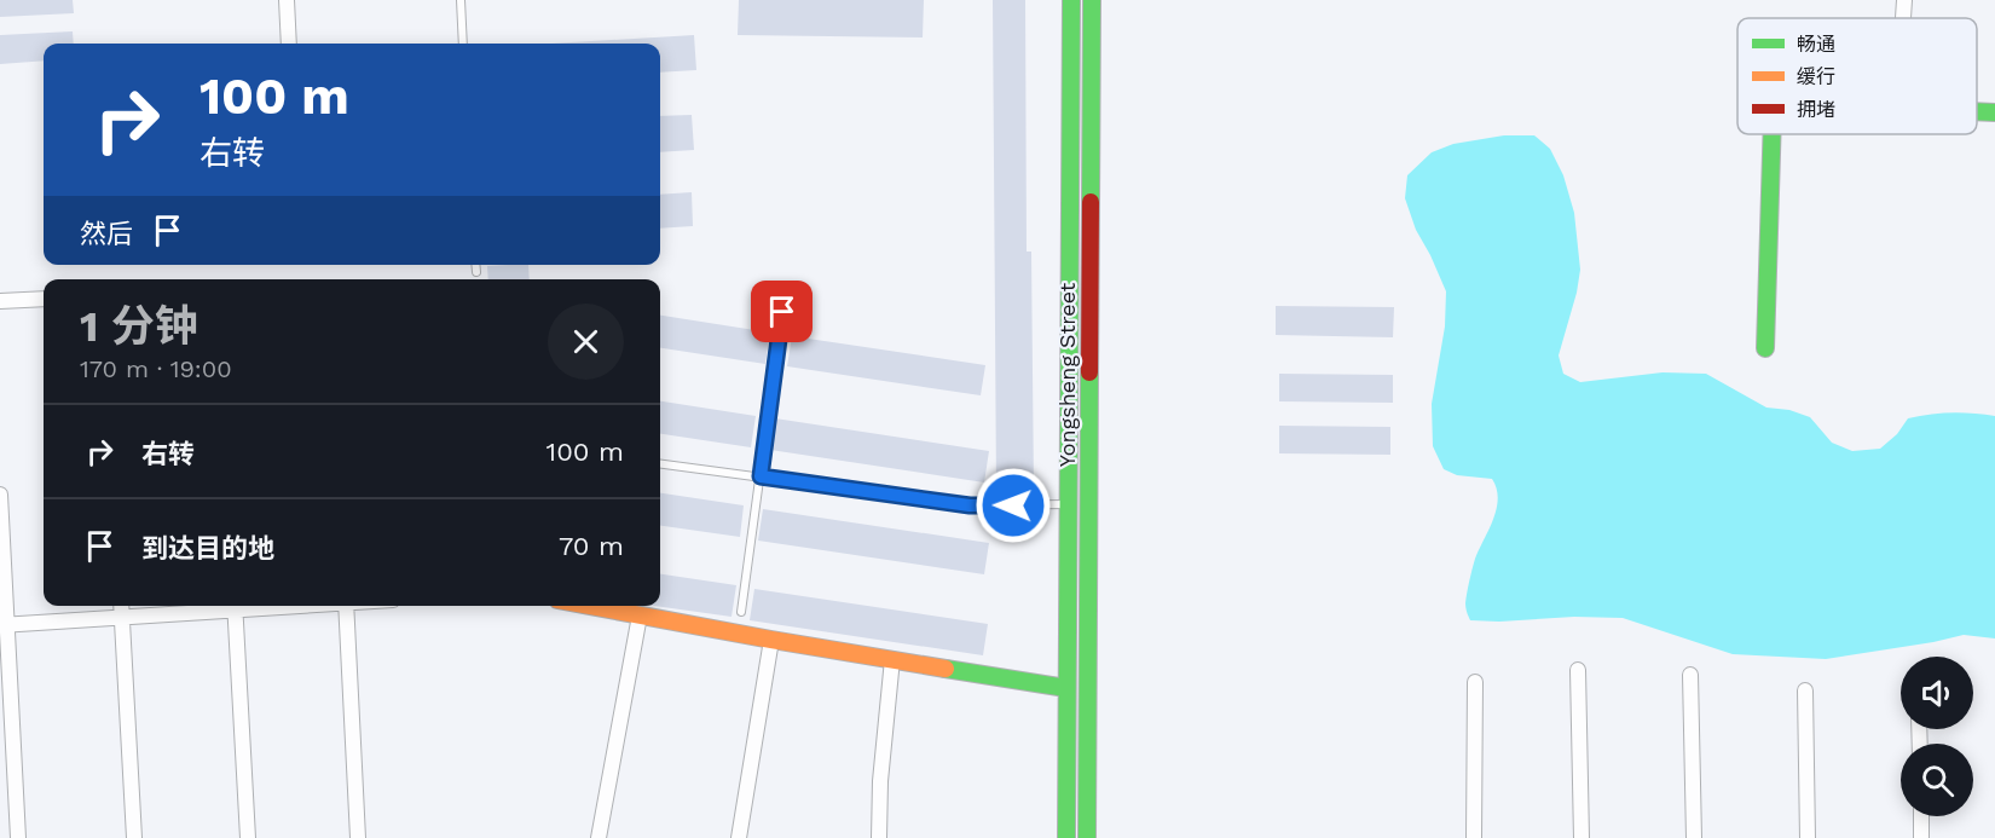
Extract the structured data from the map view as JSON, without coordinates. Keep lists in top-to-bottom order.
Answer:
{
  "streets": {
    "main road": ["Yongsheng Street"]
  },
  "legend": ["畅通", "缓行", "拥堵"],
  "page": {
    "turn": ["100 m", "右转"],
    "then": "然后",
    "heading": ["1 分钟", "170 m · 19:00"],
    "list": [
      {
        "name": "右转",
        "value": "100 m"
      },
      {
        "name": "到达目的地",
        "value": "70 m"
      }
    ]
  }
}
